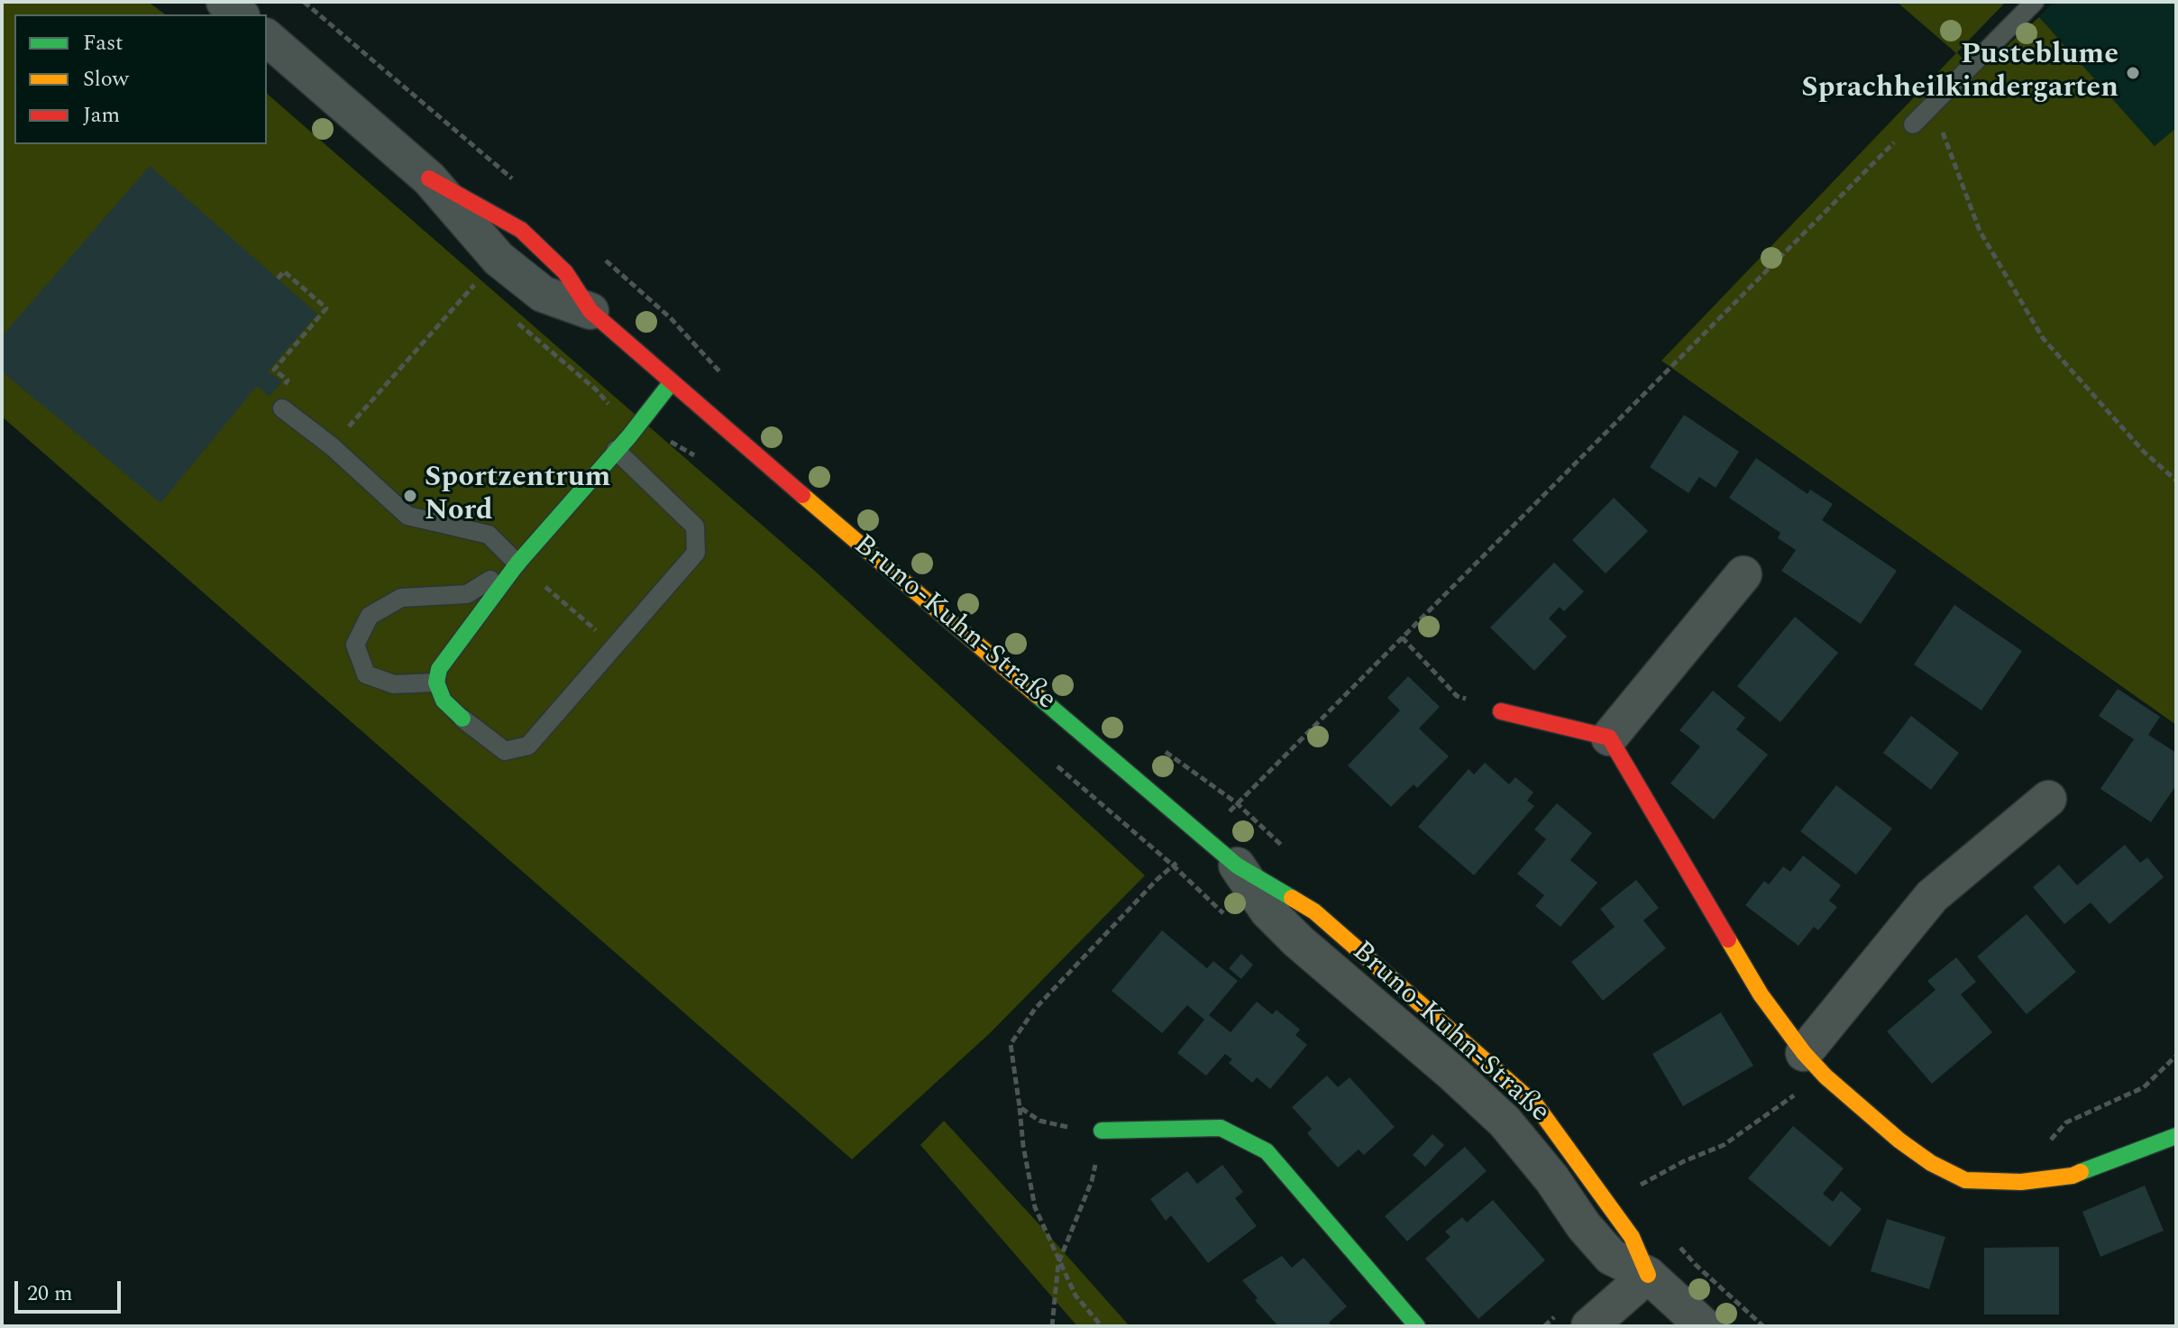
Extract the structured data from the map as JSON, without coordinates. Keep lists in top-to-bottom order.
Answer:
{
  "streets": {
    "street": ["Bruno-Kuhn-Straße"]
  },
  "places": ["Pusteblume Sprachheilkindergarten", "Sportzentrum Nord"],
  "legend": ["Fast", "Slow", "Jam"],
  "scale_bar": "20 m"
}
